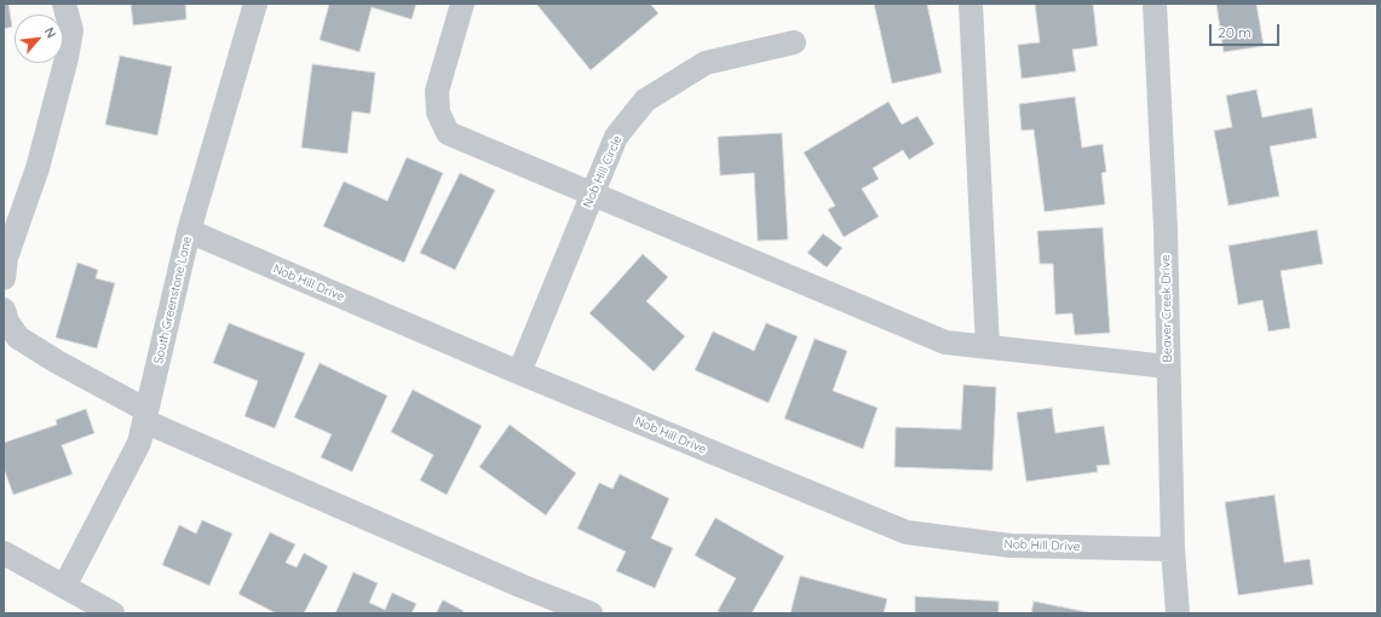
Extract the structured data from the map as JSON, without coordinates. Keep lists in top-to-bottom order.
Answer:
{
  "streets": {
    "street": [
      "Nob Hill Circle",
      "Nob Hill Drive",
      "South Greenstone Lane",
      "Beaver Creek Drive"
    ]
  },
  "crossings": [
    ["Nob Hill Circle", "Nob Hill Drive"],
    ["Nob Hill Drive", "South Greenstone Lane"],
    ["Nob Hill Drive", "Beaver Creek Drive"]
  ],
  "scale_bar": "20 m",
  "north": "top right"
}
